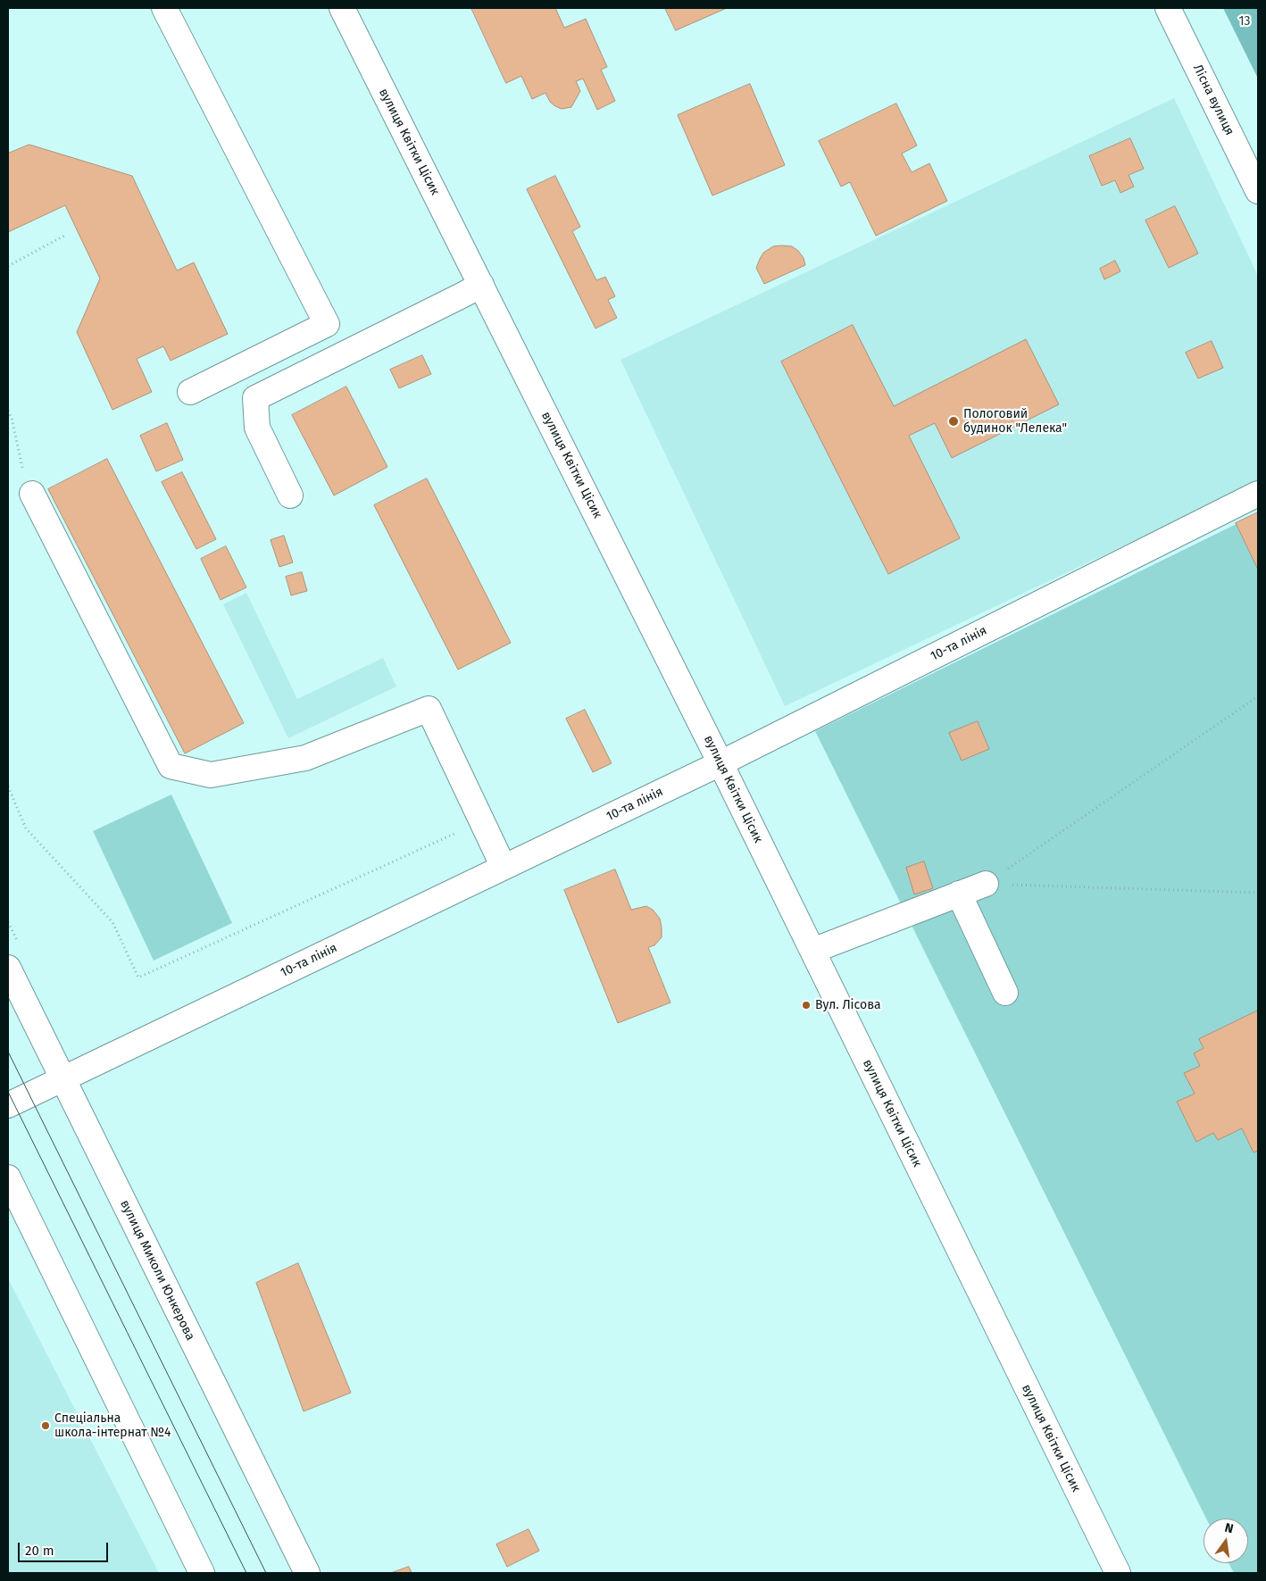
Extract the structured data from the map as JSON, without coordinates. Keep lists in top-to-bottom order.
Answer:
{
  "streets": {
    "street": [
      "Лісна вулиця",
      "вулиця Квітки Цісик",
      "10-та лінія",
      "вулиця Миколи Юнкерова"
    ]
  },
  "crossings": [
    ["вулиця Квітки Цісик", "10-та лінія"],
    ["10-та лінія", "вулиця Миколи Юнкерова"]
  ],
  "parks": ["13"],
  "places": ["Пологовий будинок \"Лелека\"", "Вул. Лісова", "Спеціальна школа-інтернат №4"],
  "scale_bar": "20 m",
  "north": "top"
}
